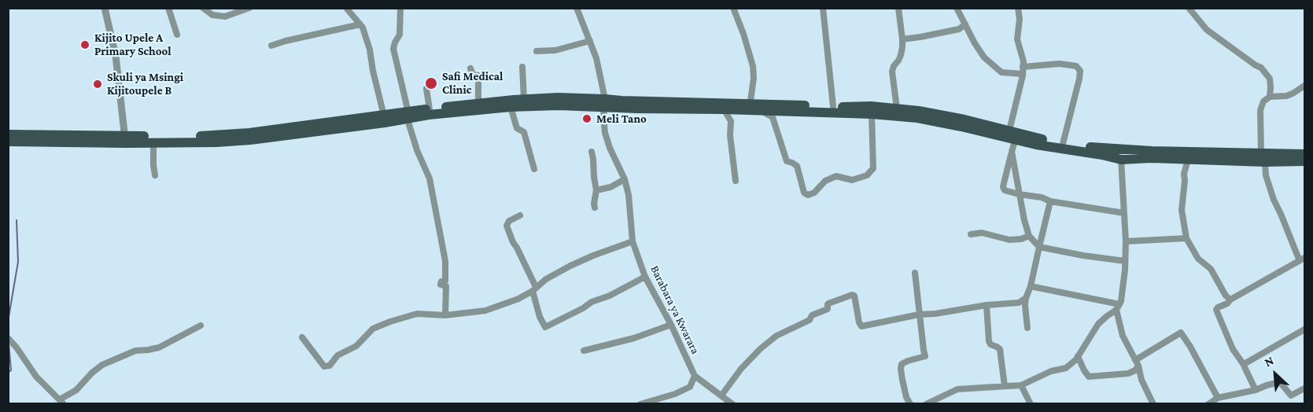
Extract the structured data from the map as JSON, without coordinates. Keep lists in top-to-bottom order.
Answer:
{
  "streets": {
    "street": ["Barabara ya Kwarara"]
  },
  "places": [
    "Kijito Upele A Primary School",
    "Safi Medical Clinic",
    "Skuli ya Msingi Kijitoupele B",
    "Meli Tano"
  ],
  "north": "top left"
}
